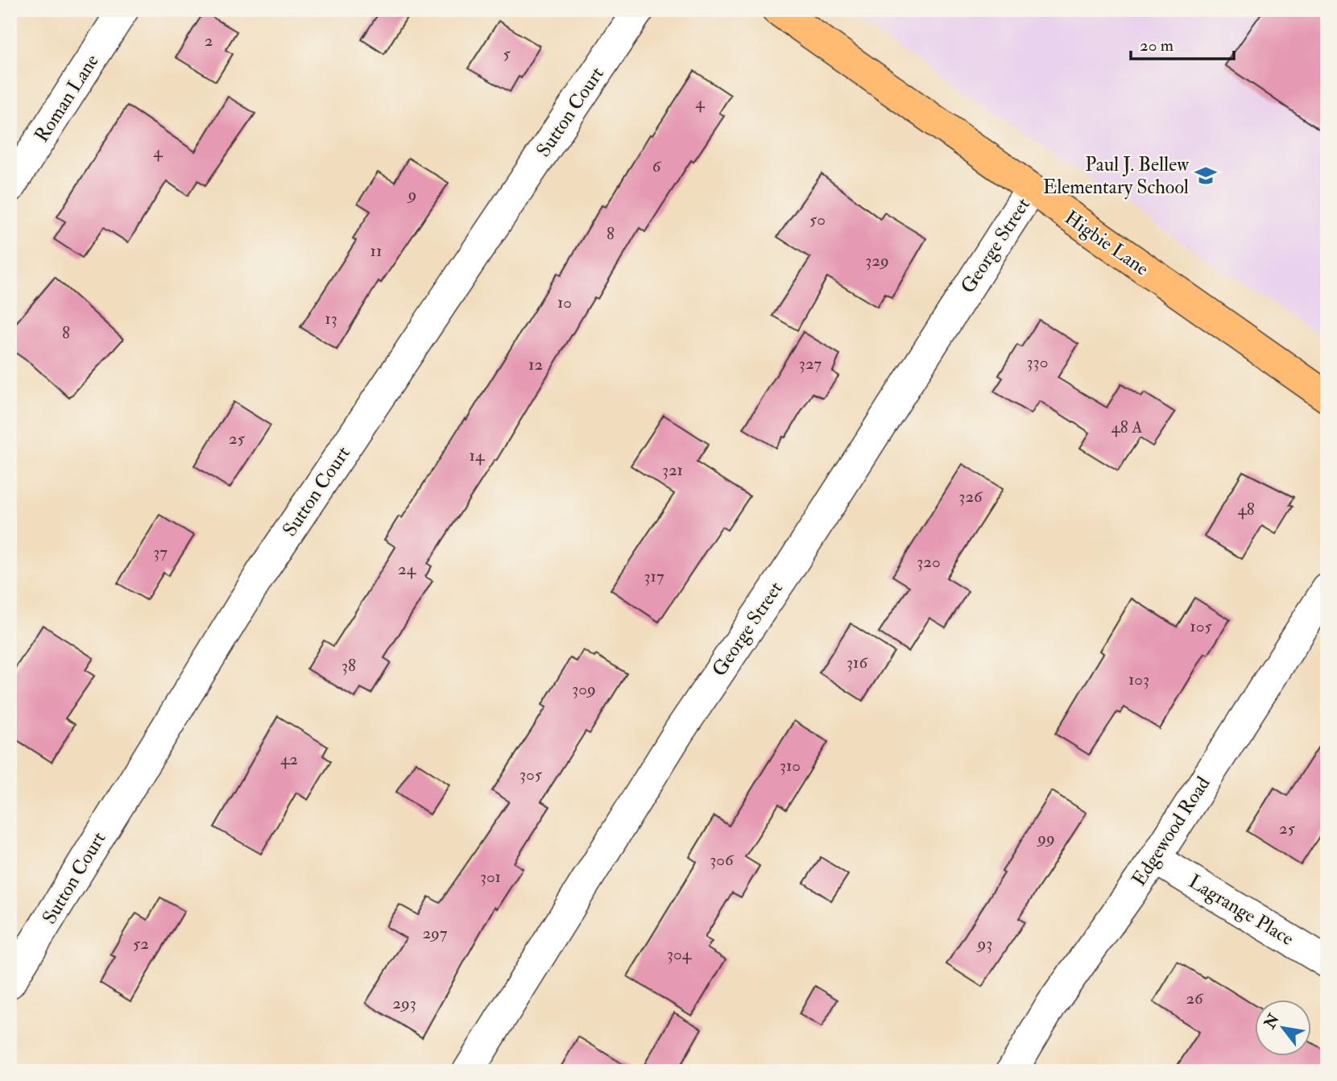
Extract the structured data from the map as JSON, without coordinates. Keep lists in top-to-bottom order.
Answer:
{
  "streets": {
    "main road": ["Higbie Lane"],
    "street": [
      "Roman Lane",
      "Sutton Court",
      "George Street",
      "Edgewood Road",
      "Lagrange Place"
    ]
  },
  "crossings": [
    ["Higbie Lane", "George Street"],
    ["Edgewood Road", "Lagrange Place"]
  ],
  "places": {
    "school or university": ["Paul J. Bellew Elementary School"]
  },
  "house_numbers": [
    "2",
    "5",
    "4",
    "4",
    "6",
    "9",
    "50",
    "8",
    "11",
    "329",
    "10",
    "13",
    "8",
    "330",
    "327",
    "12",
    "48 A",
    "25",
    "14",
    "321",
    "326",
    "48",
    "37",
    "320",
    "24",
    "317",
    "105",
    "316",
    "38",
    "103",
    "309",
    "42",
    "310",
    "305",
    "25",
    "99",
    "306",
    "301",
    "297",
    "52",
    "93",
    "304",
    "26",
    "293"
  ],
  "scale_bar": "20 m",
  "north": "top left"
}
